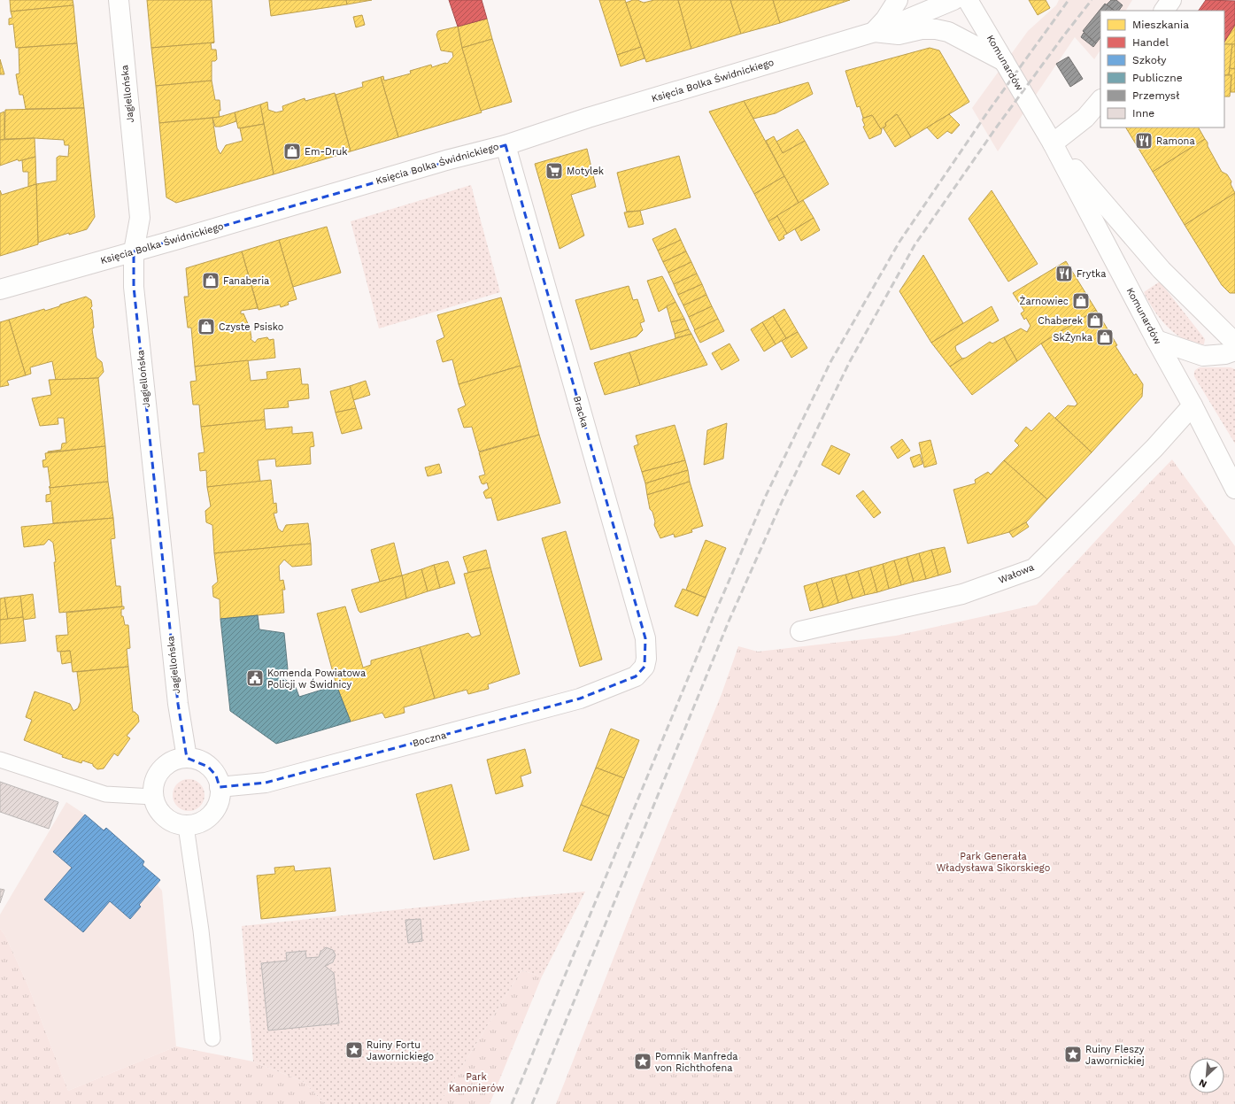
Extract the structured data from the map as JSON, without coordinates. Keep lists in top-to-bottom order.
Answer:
{
  "streets": {
    "street": [
      "Komunardów",
      "Księcia Bolka Świdnickiego",
      "Jagiellońska",
      "Bracka",
      "Wałowa",
      "Boczna"
    ]
  },
  "crossings": [
    ["Komunardów", "Księcia Bolka Świdnickiego"],
    ["Komunardów", "Wałowa"],
    ["Księcia Bolka Świdnickiego", "Jagiellońska"],
    ["Księcia Bolka Świdnickiego", "Bracka"],
    ["Jagiellońska", "Boczna"],
    ["Bracka", "Boczna"]
  ],
  "parks": ["Park Generała Władysława Sikorskiego", "Park Kanonierów"],
  "places": {
    "restaurant": ["Ramona", "Frytka"],
    "shop": [
      "Em-Druk",
      "Fanaberia",
      "Żarnowiec",
      "Chaberek",
      "Czyste Psisko",
      "SkŻynka"
    ],
    "supermarket": ["Motylek"],
    "public building": ["Komenda Powiatowa Policji w Świdnicy"],
    "place": ["Ruiny Fortu Jawornickiego", "Ruiny Fleszy Jawornickiej", "Pomnik Manfreda von Richthofena"]
  },
  "legend": [
    "Mieszkania",
    "Handel",
    "Szkoły",
    "Publiczne",
    "Przemysł",
    "Inne"
  ],
  "north": "bottom left"
}
